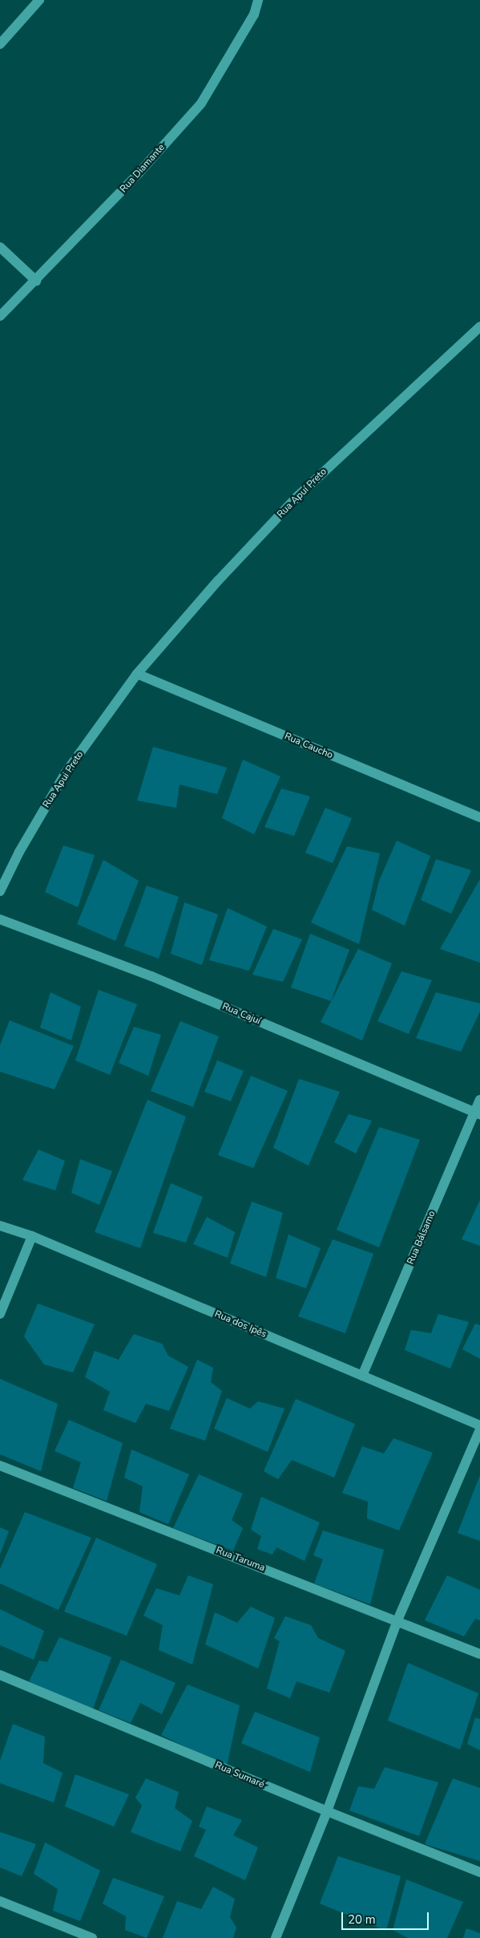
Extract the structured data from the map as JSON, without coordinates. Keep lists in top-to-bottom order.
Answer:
{
  "streets": {
    "street": [
      "Rua Diamante",
      "Rua Apuí Preto",
      "Rua Caucho",
      "Rua Apui Preto",
      "Rua Cajuí",
      "Rua Bálsamo",
      "Rua dos Ipês",
      "Rua Taruma",
      "Rua Sumaré"
    ]
  },
  "crossings": [
    ["Rua Apuí Preto", "Rua Caucho"],
    ["Rua Apuí Preto", "Rua Apui Preto"],
    ["Rua Caucho", "Rua Apui Preto"],
    ["Rua Cajuí", "Rua Bálsamo"],
    ["Rua Bálsamo", "Rua dos Ipês"]
  ],
  "scale_bar": "20 m"
}
